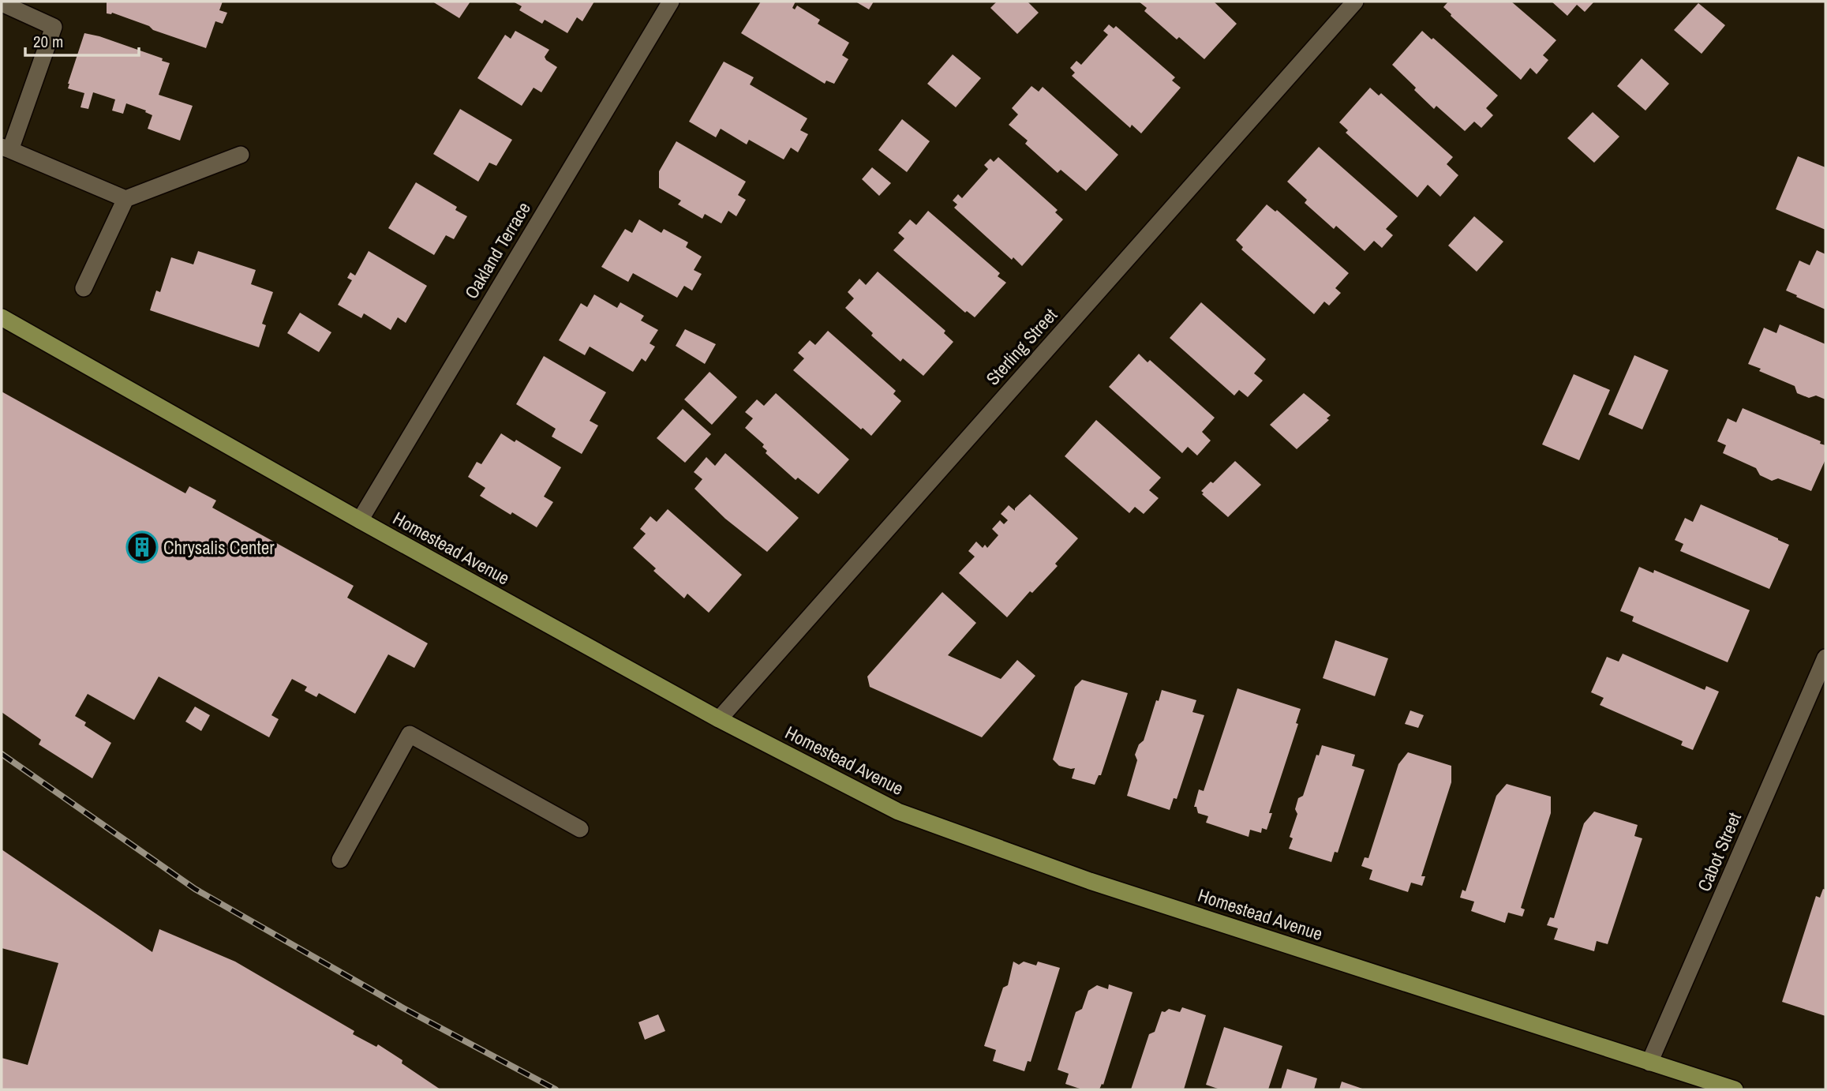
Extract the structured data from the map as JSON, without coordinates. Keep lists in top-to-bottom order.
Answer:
{
  "streets": {
    "main road": ["Homestead Avenue"],
    "street": ["Oakland Terrace", "Sterling Street", "Cabot Street"]
  },
  "crossings": [
    ["Oakland Terrace", "Homestead Avenue"],
    ["Sterling Street", "Homestead Avenue"],
    ["Homestead Avenue", "Cabot Street"]
  ],
  "places": {
    "building": ["Chrysalis Center"]
  },
  "scale_bar": "20 m"
}
